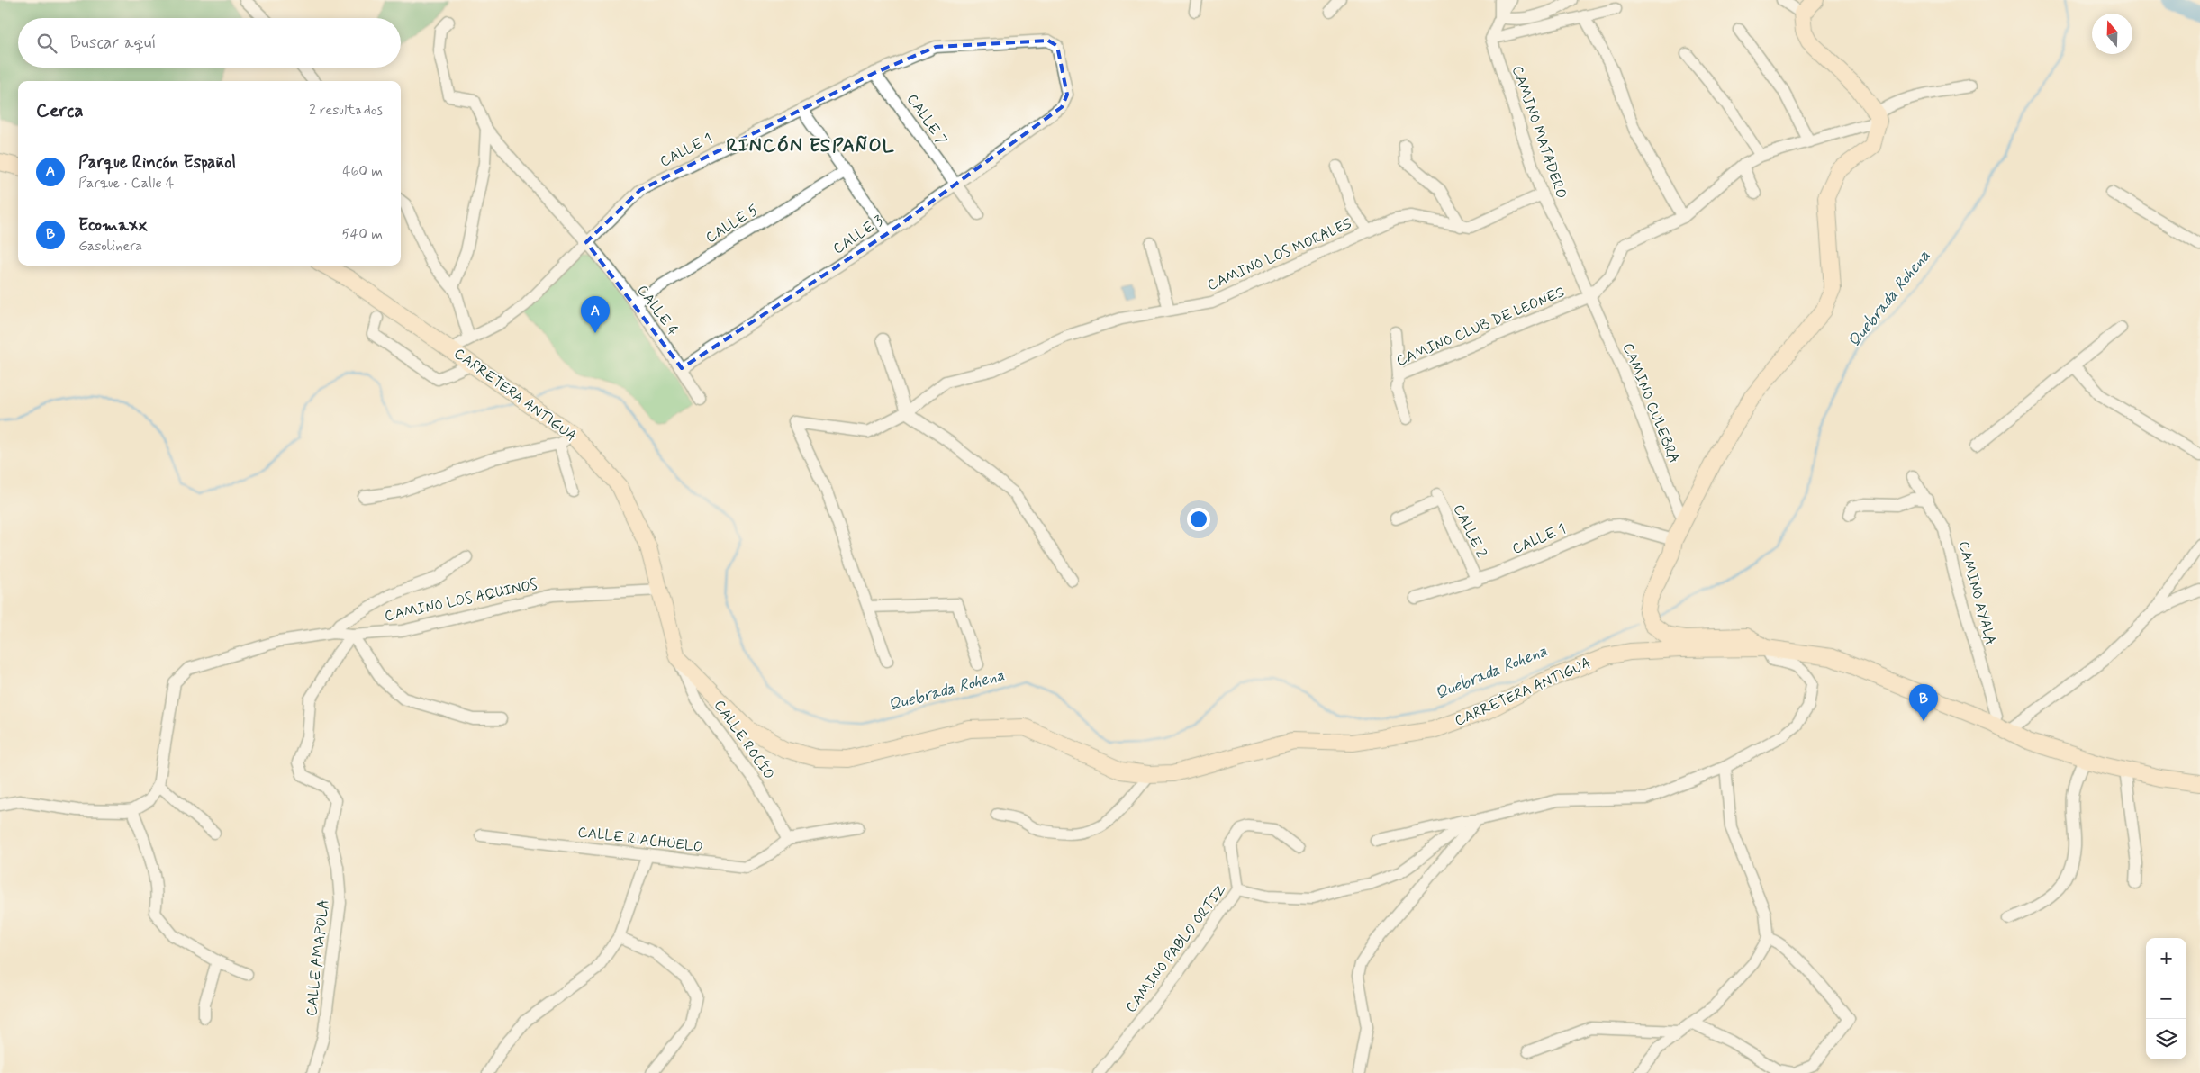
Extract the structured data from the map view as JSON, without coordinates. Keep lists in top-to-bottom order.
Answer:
{
  "streets": {
    "street": [
      "CALLE 7",
      "CAMINO MATADERO",
      "CALLE 1",
      "CALLE 5",
      "CALLE 3",
      "CAMINO LOS MORALES",
      "CALLE 4",
      "CAMINO CLUB DE LEONES",
      "CARRETERA ANTIGUA",
      "CAMINO CULEBRA",
      "CALLE 2",
      "CAMINO AYALA",
      "CAMINO LOS AQUINOS",
      "CALLE ROCÍO",
      "CALLE RIACHUELO",
      "CAMINO PABLO ORTIZ",
      "CALLE AMAPOLA"
    ]
  },
  "crossings": [
    ["CALLE 7", "CALLE 1"],
    ["CALLE 7", "CALLE 3"],
    ["CAMINO MATADERO", "CAMINO LOS MORALES"],
    ["CAMINO MATADERO", "CAMINO CLUB DE LEONES"],
    ["CAMINO MATADERO", "CAMINO CULEBRA"],
    ["CALLE 1", "CALLE 3"],
    ["CALLE 1", "CALLE 4"],
    ["CALLE 1", "CARRETERA ANTIGUA"],
    ["CALLE 1", "CALLE 2"],
    ["CALLE 5", "CALLE 4"],
    ["CALLE 3", "CALLE 4"],
    ["CAMINO CLUB DE LEONES", "CAMINO CULEBRA"],
    ["CARRETERA ANTIGUA", "CAMINO LOS AQUINOS"],
    ["CARRETERA ANTIGUA", "CALLE ROCÍO"],
    ["CAMINO LOS AQUINOS", "CALLE AMAPOLA"],
    ["CALLE ROCÍO", "CALLE RIACHUELO"]
  ],
  "districts": ["RINCÓN ESPAÑOL"],
  "water": ["Quebrada Rohena"],
  "north": "top",
  "page": {
    "search": "Buscar aquí",
    "heading": ["Cerca", "2 resultados"],
    "list": [
      {
        "mark": "A",
        "name": "Parque Rincón Español",
        "note": "Parque · Calle 4",
        "value": "460 m"
      },
      {
        "mark": "B",
        "name": "Ecomaxx",
        "note": "Gasolinera",
        "value": "540 m"
      }
    ],
    "pins": ["A", "B"],
    "map_buttons": ["+", "−"]
  }
}
